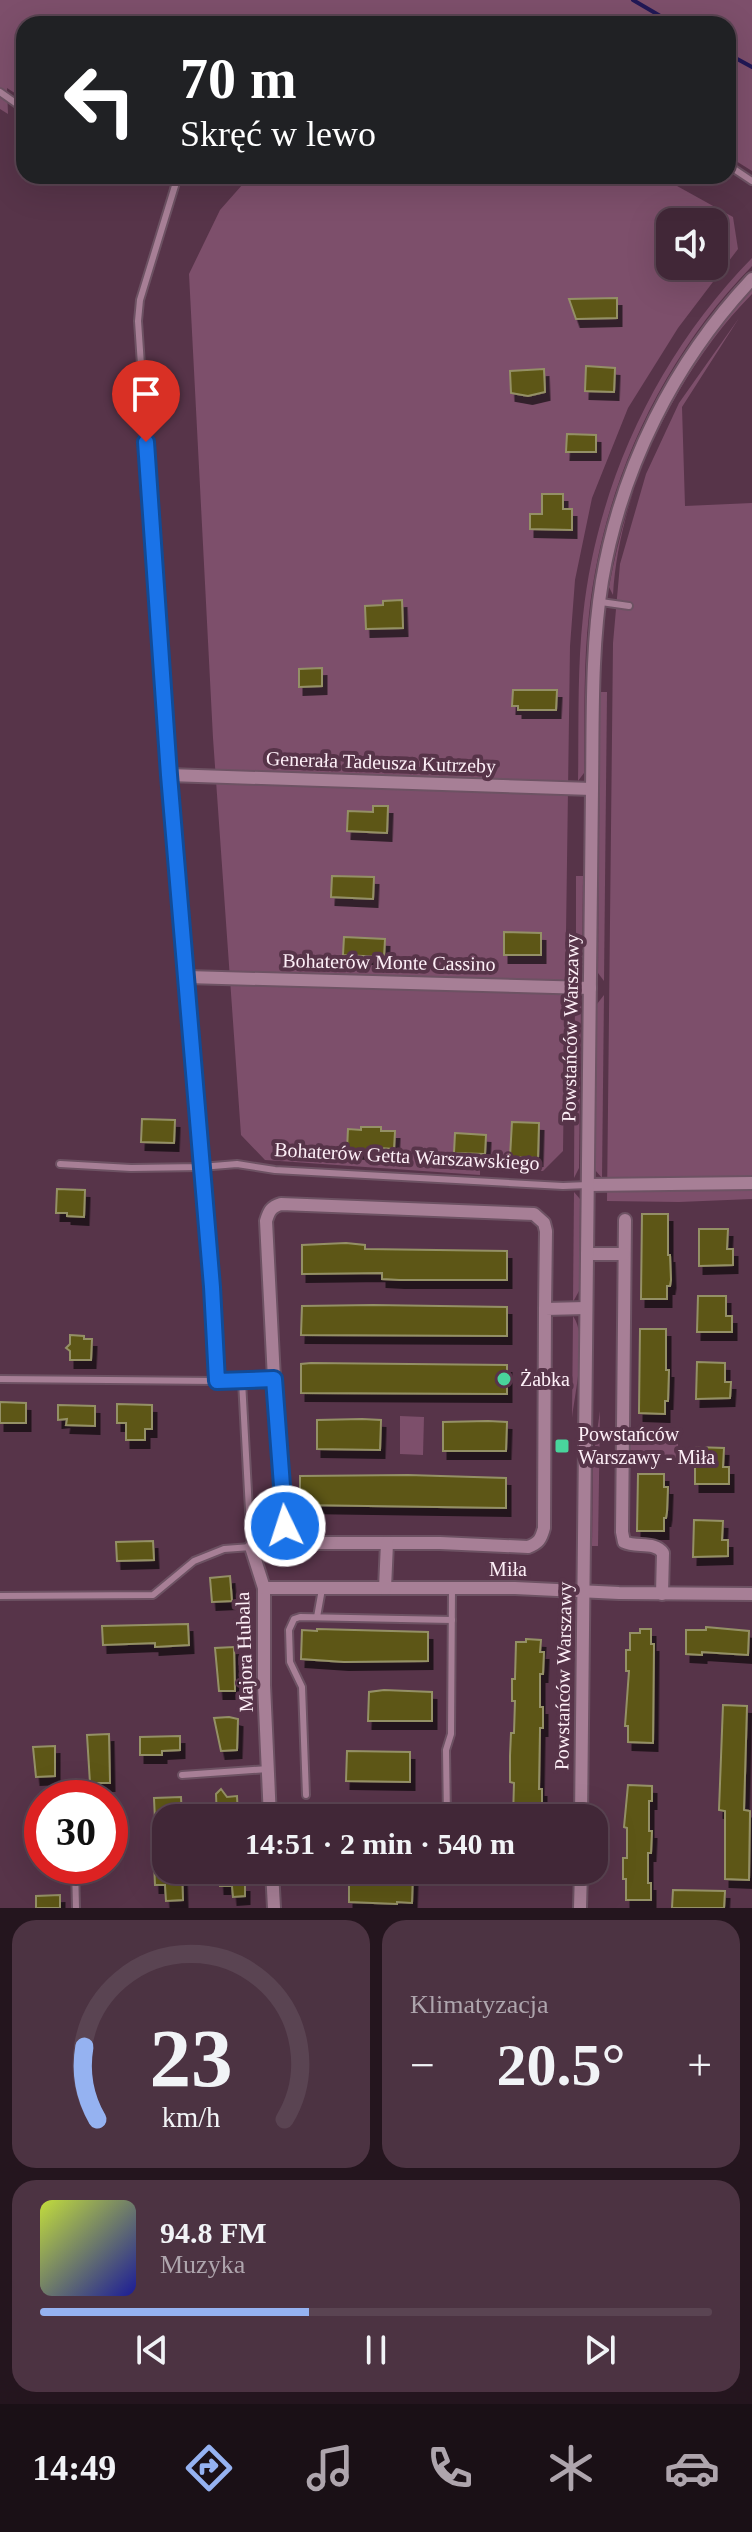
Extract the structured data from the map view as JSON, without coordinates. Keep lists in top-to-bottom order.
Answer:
{
  "streets": {
    "street": [
      "Generała Tadeusza Kutrzeby",
      "Bohaterów Monte Cassino",
      "Powstańców Warszawy",
      "Bohaterów Getta Warszawskiego",
      "Miła",
      "Majora Hubala"
    ]
  },
  "crossings": [
    ["Generała Tadeusza Kutrzeby", "Powstańców Warszawy"],
    ["Bohaterów Monte Cassino", "Powstańców Warszawy"],
    ["Powstańców Warszawy", "Bohaterów Getta Warszawskiego"],
    ["Powstańców Warszawy", "Miła"],
    ["Miła", "Majora Hubala"]
  ],
  "places": {
    "other": ["Żabka"],
    "transit": ["Powstańców Warszawy - Miła"]
  },
  "page": {
    "turn": ["70 m", "Skręć w lewo"],
    "limit": "30",
    "trip": "14:51 · 2 min · 540 m",
    "tile": "Klimatyzacja",
    "heat": ["−", "20.5°", "+"],
    "song": ["94.8 FM", "Muzyka"],
    "tabs": "14:49",
    "gauge": ["23", "km/h"]
  }
}
